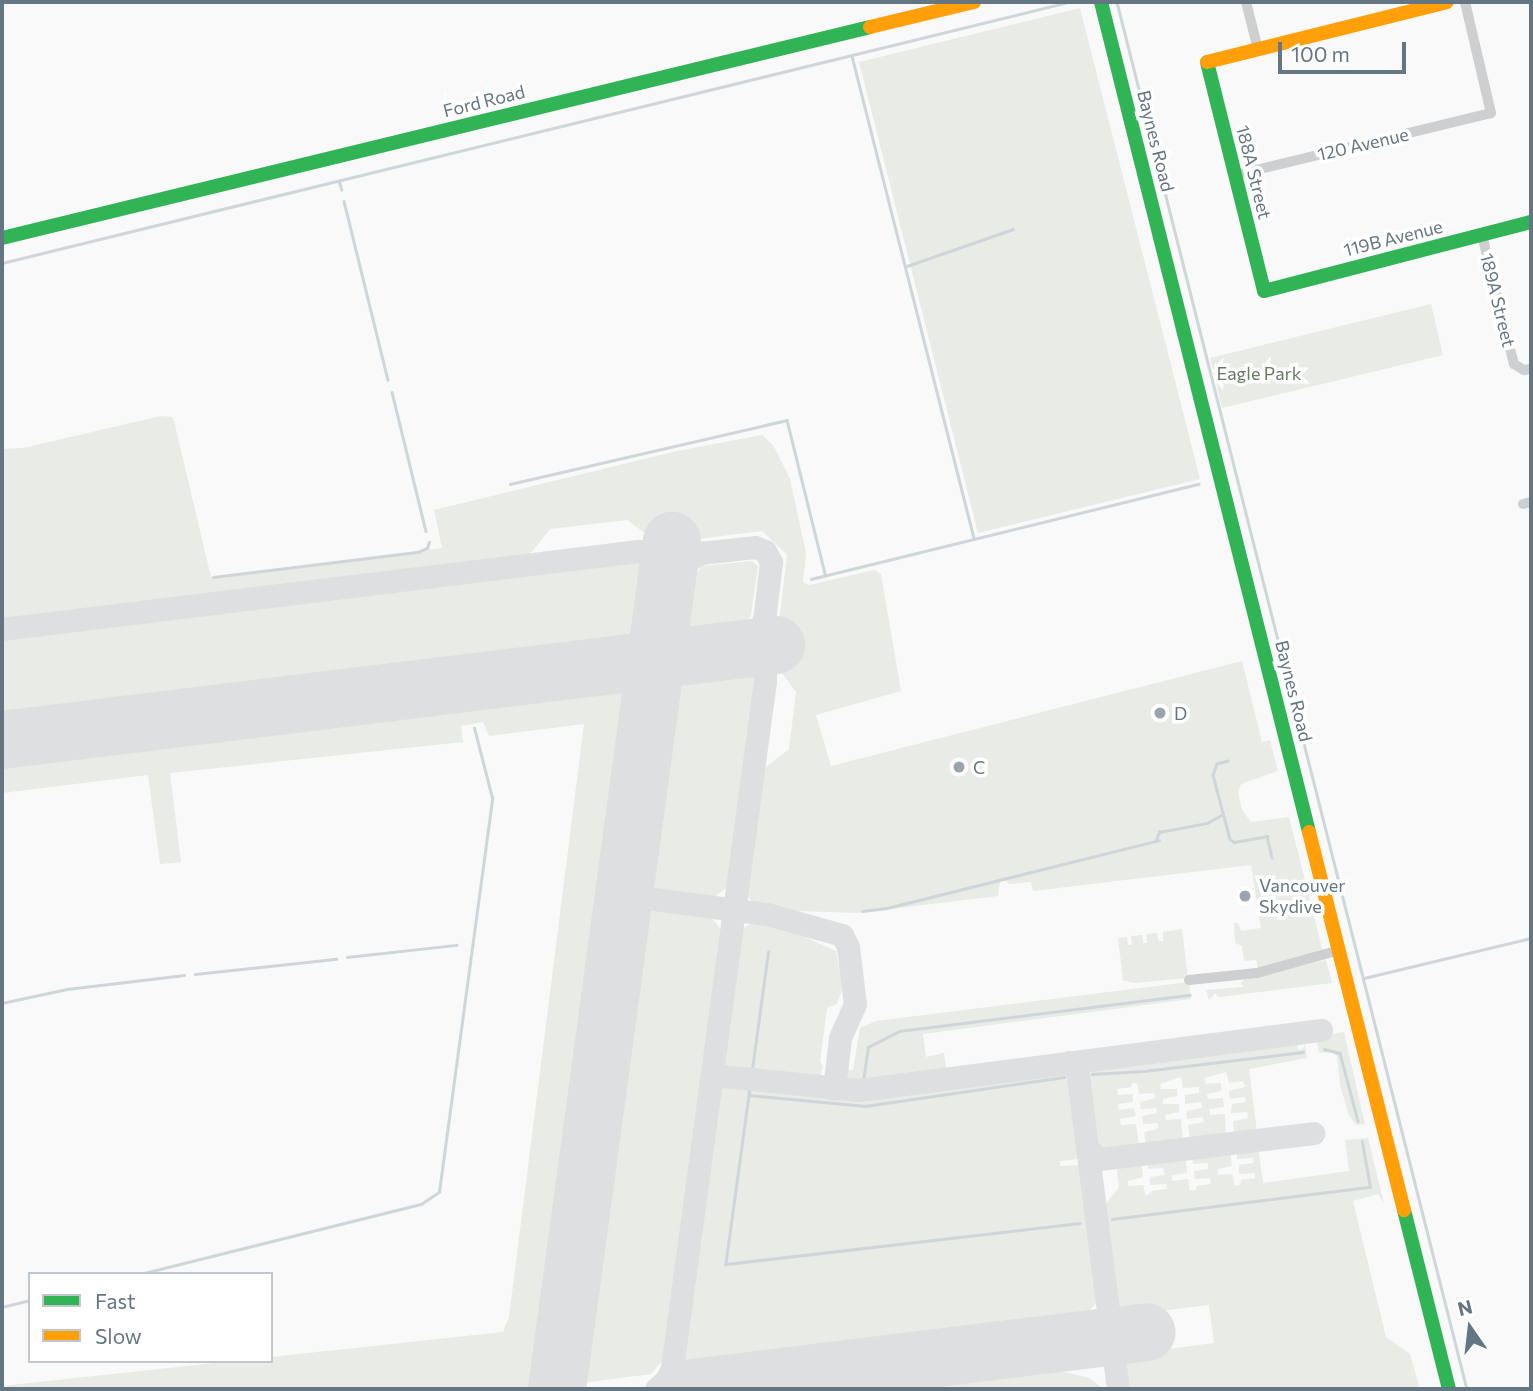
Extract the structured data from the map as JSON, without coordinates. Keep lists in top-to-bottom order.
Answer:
{
  "streets": {
    "street": [
      "Ford Road",
      "Baynes Road",
      "120 Avenue",
      "188A Street",
      "119B Avenue",
      "189A Street"
    ]
  },
  "crossings": [
    ["120 Avenue", "188A Street"],
    ["188A Street", "119B Avenue"],
    ["119B Avenue", "189A Street"]
  ],
  "parks": ["Eagle Park"],
  "places": ["D", "C", "Vancouver Skydive"],
  "legend": ["Fast", "Slow"],
  "scale_bar": "100 m",
  "north": "top"
}
